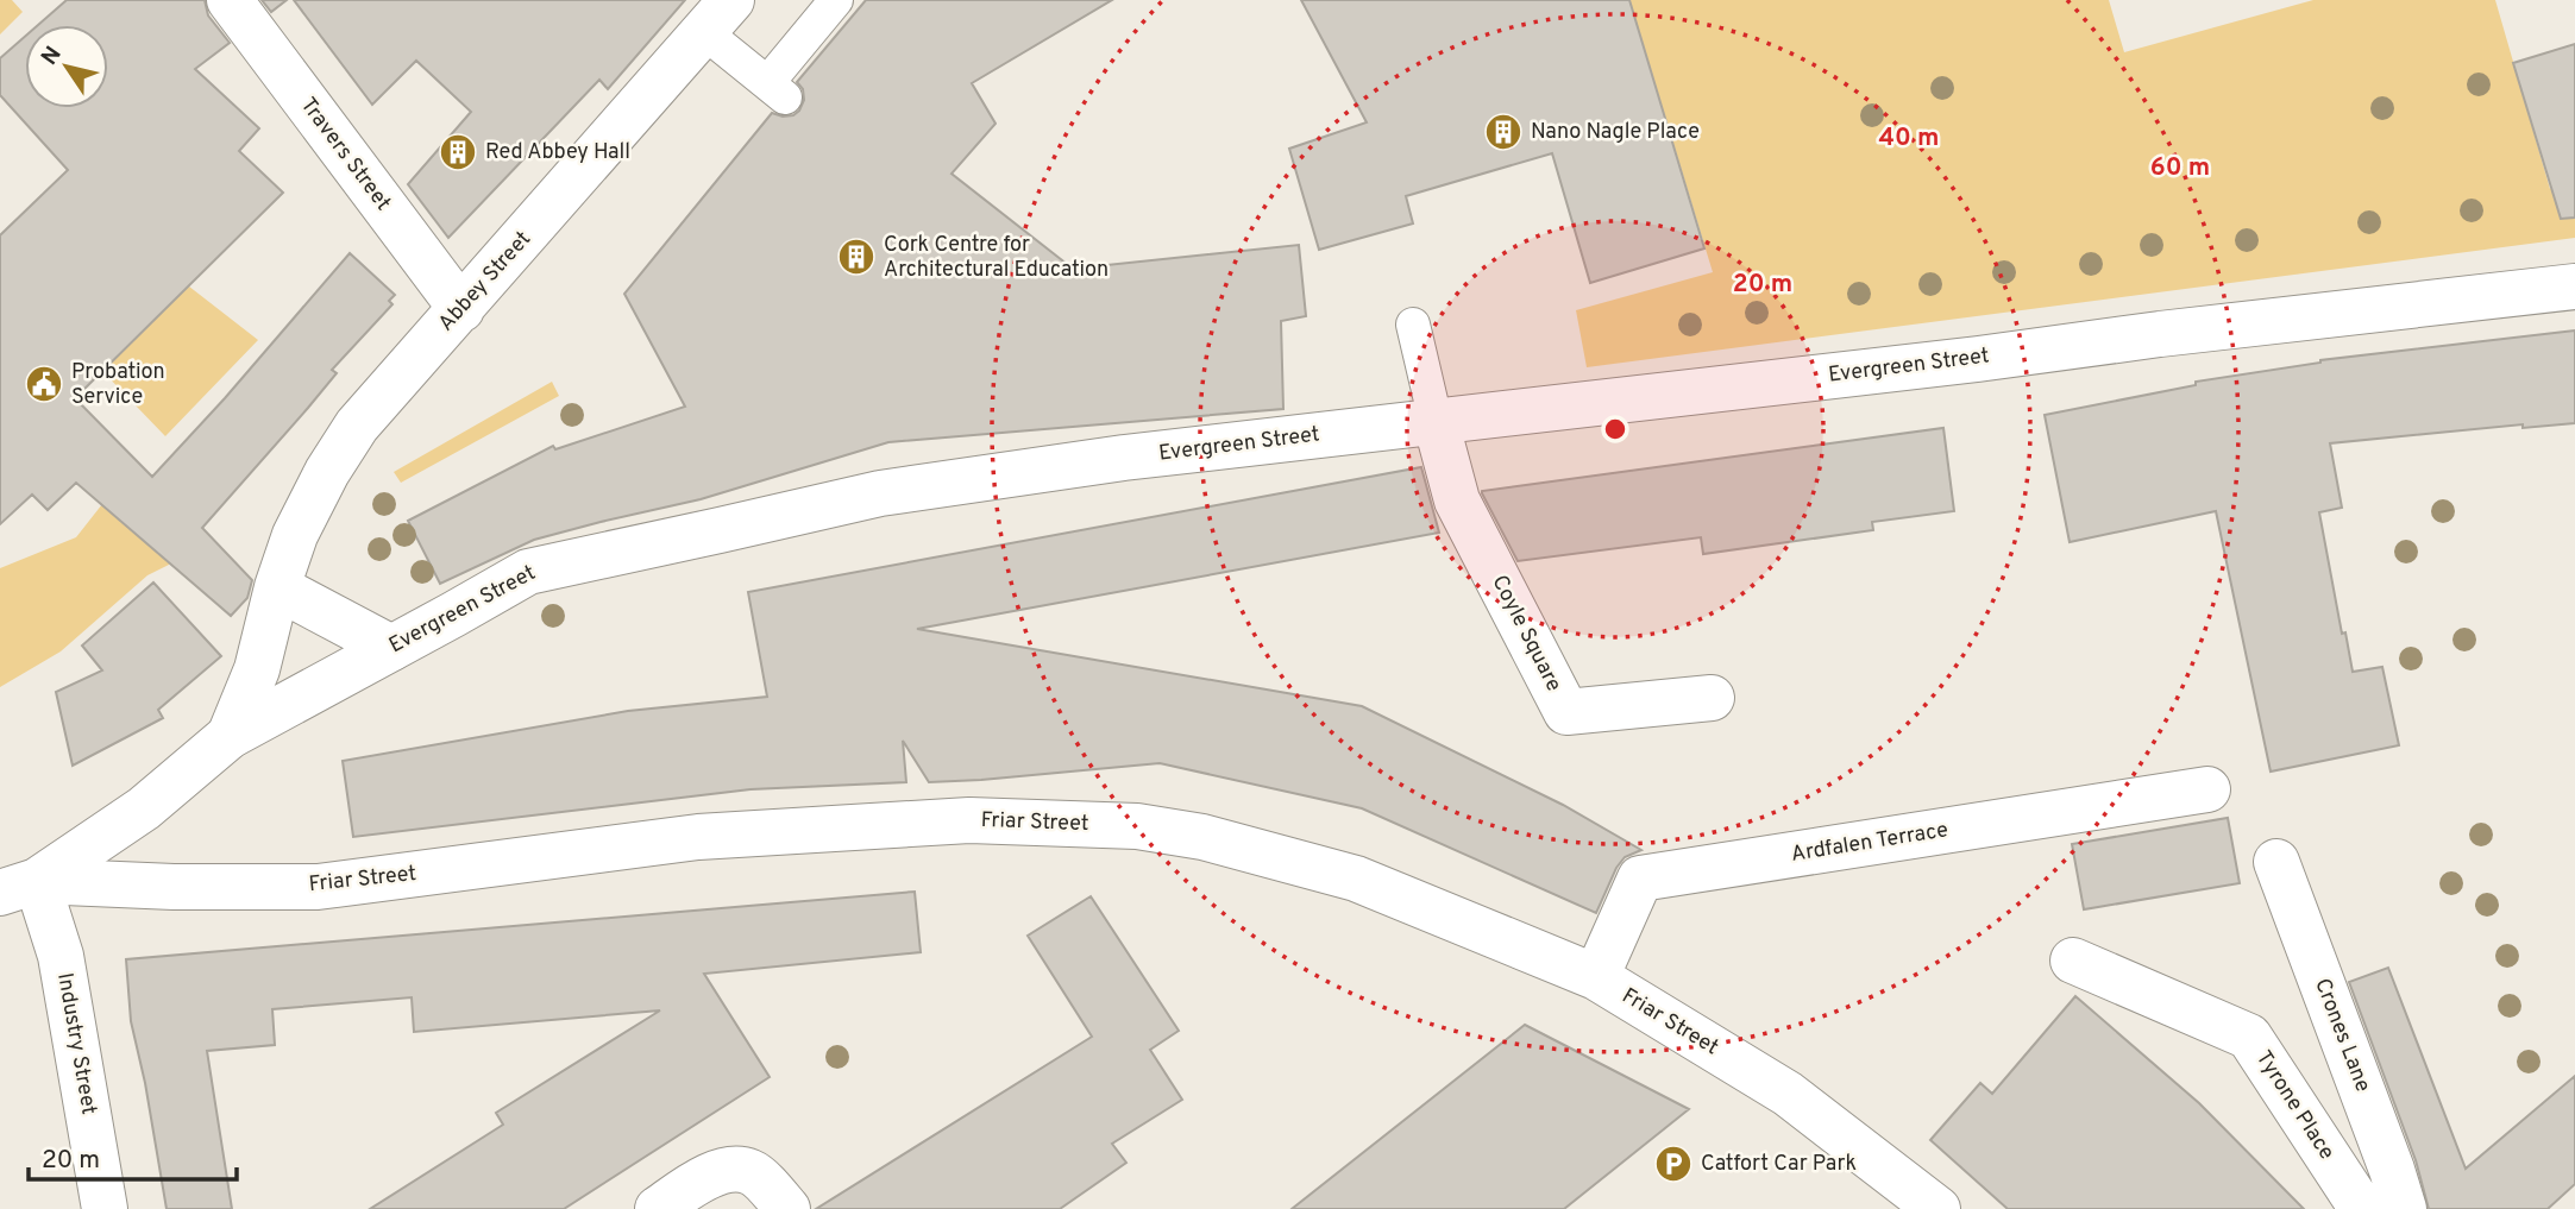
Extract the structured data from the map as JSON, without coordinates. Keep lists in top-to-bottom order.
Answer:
{
  "streets": {
    "street": [
      "Travers Street",
      "Abbey Street",
      "Evergreen Street",
      "Coyle Square",
      "Friar Street",
      "Ardfalen Terrace",
      "Crones Lane",
      "Industry Street",
      "Tyrone Place"
    ]
  },
  "crossings": [
    ["Travers Street", "Abbey Street"],
    ["Abbey Street", "Evergreen Street"],
    ["Evergreen Street", "Coyle Square"],
    ["Evergreen Street", "Friar Street"],
    ["Evergreen Street", "Industry Street"],
    ["Friar Street", "Ardfalen Terrace"],
    ["Friar Street", "Industry Street"]
  ],
  "places": {
    "building": ["Nano Nagle Place", "Red Abbey Hall", "Cork Centre for Architectural Education"],
    "public building": ["Probation Service"],
    "parking": ["Catfort Car Park"]
  },
  "scale_bar": "20 m",
  "north": "top left",
  "rings": ["40 m", "60 m", "20 m"]
}
